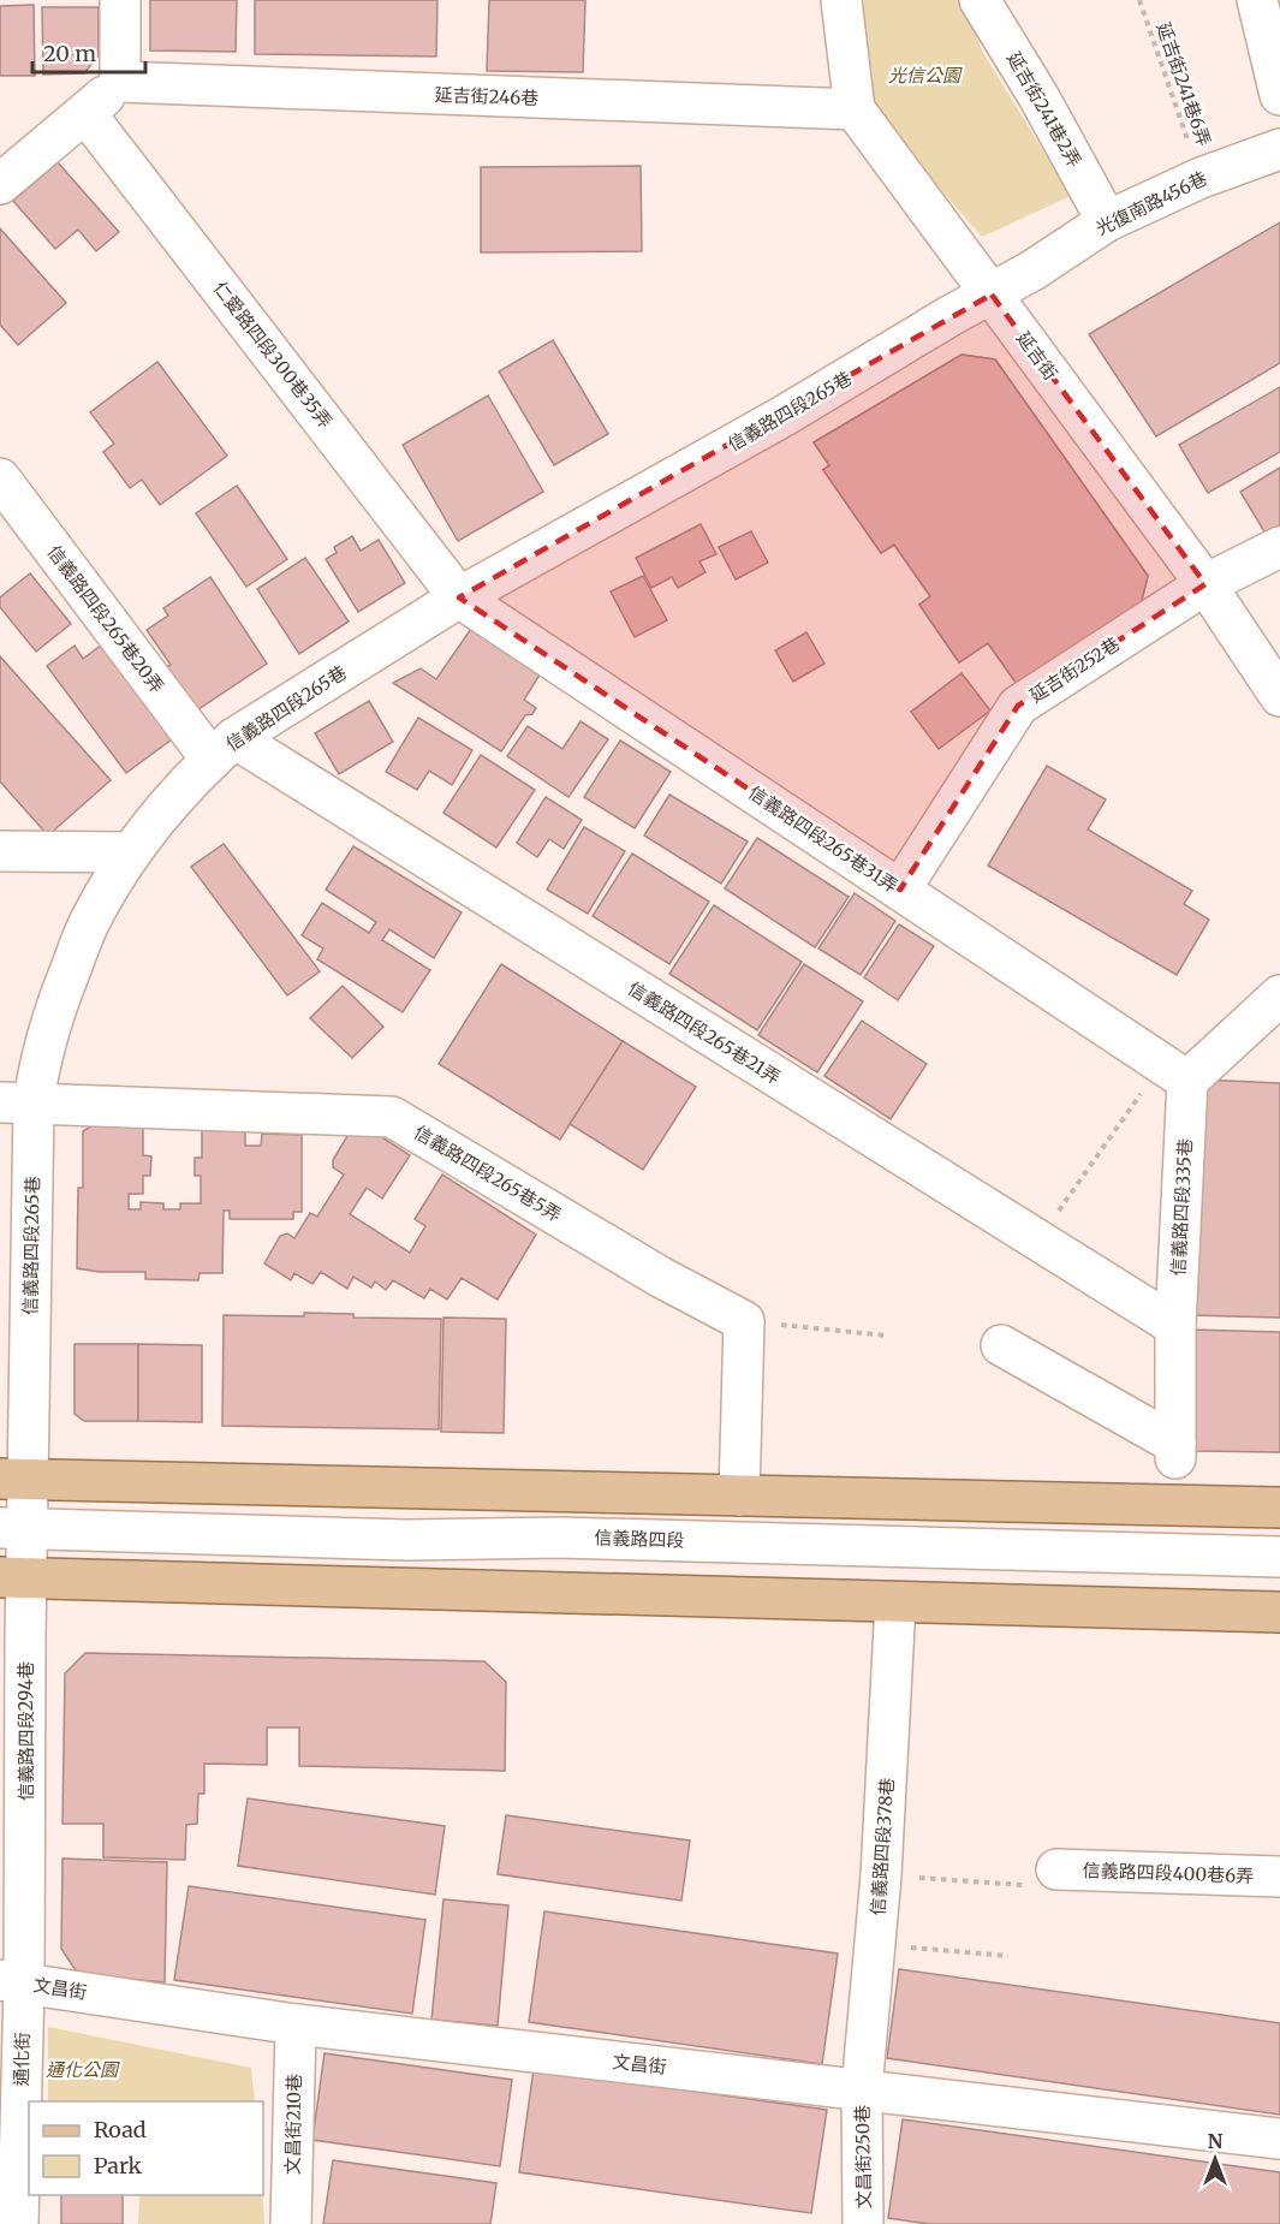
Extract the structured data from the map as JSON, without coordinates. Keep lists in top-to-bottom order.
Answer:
{
  "streets": {
    "street": [
      "延吉街246巷",
      "延吉街241巷2弄",
      "光復南路456巷",
      "仁愛路四段300巷35弄",
      "延吉街",
      "信義路四段265巷",
      "信義路四段265巷20弄",
      "延吉街252巷",
      "信義路四段265巷31弄",
      "信義路四段265巷21弄",
      "信義路四段265巷5弄",
      "信義路四段335巷",
      "信義路四段",
      "信義路四段294巷",
      "信義路四段378巷",
      "信義路四段400巷6弄",
      "文昌街",
      "通化街",
      "文昌街210巷",
      "文昌街250巷"
    ],
    "path": ["延吉街241巷6弄"]
  },
  "crossings": [
    ["延吉街241巷6弄", "光復南路456巷"],
    ["延吉街246巷", "延吉街"],
    ["延吉街241巷2弄", "光復南路456巷"],
    ["光復南路456巷", "延吉街"],
    ["光復南路456巷", "信義路四段265巷"],
    ["仁愛路四段300巷35弄", "信義路四段265巷"],
    ["仁愛路四段300巷35弄", "信義路四段265巷31弄"],
    ["延吉街", "信義路四段265巷"],
    ["延吉街", "延吉街252巷"],
    ["信義路四段265巷", "信義路四段265巷20弄"],
    ["信義路四段265巷", "信義路四段265巷31弄"],
    ["信義路四段265巷", "信義路四段265巷21弄"],
    ["信義路四段265巷", "信義路四段265巷5弄"],
    ["信義路四段265巷", "信義路四段294巷"],
    ["信義路四段265巷20弄", "信義路四段265巷21弄"],
    ["延吉街252巷", "信義路四段265巷31弄"],
    ["信義路四段265巷31弄", "信義路四段335巷"],
    ["信義路四段265巷21弄", "信義路四段335巷"],
    ["信義路四段", "信義路四段294巷"],
    ["信義路四段294巷", "文昌街"],
    ["信義路四段294巷", "通化街"],
    ["信義路四段378巷", "文昌街"],
    ["信義路四段378巷", "文昌街250巷"],
    ["文昌街", "通化街"],
    ["文昌街", "文昌街210巷"],
    ["文昌街", "文昌街250巷"]
  ],
  "parks": ["光信公園", "通化公園"],
  "legend": ["Road", "Park"],
  "scale_bar": "20 m",
  "north": "top"
}
